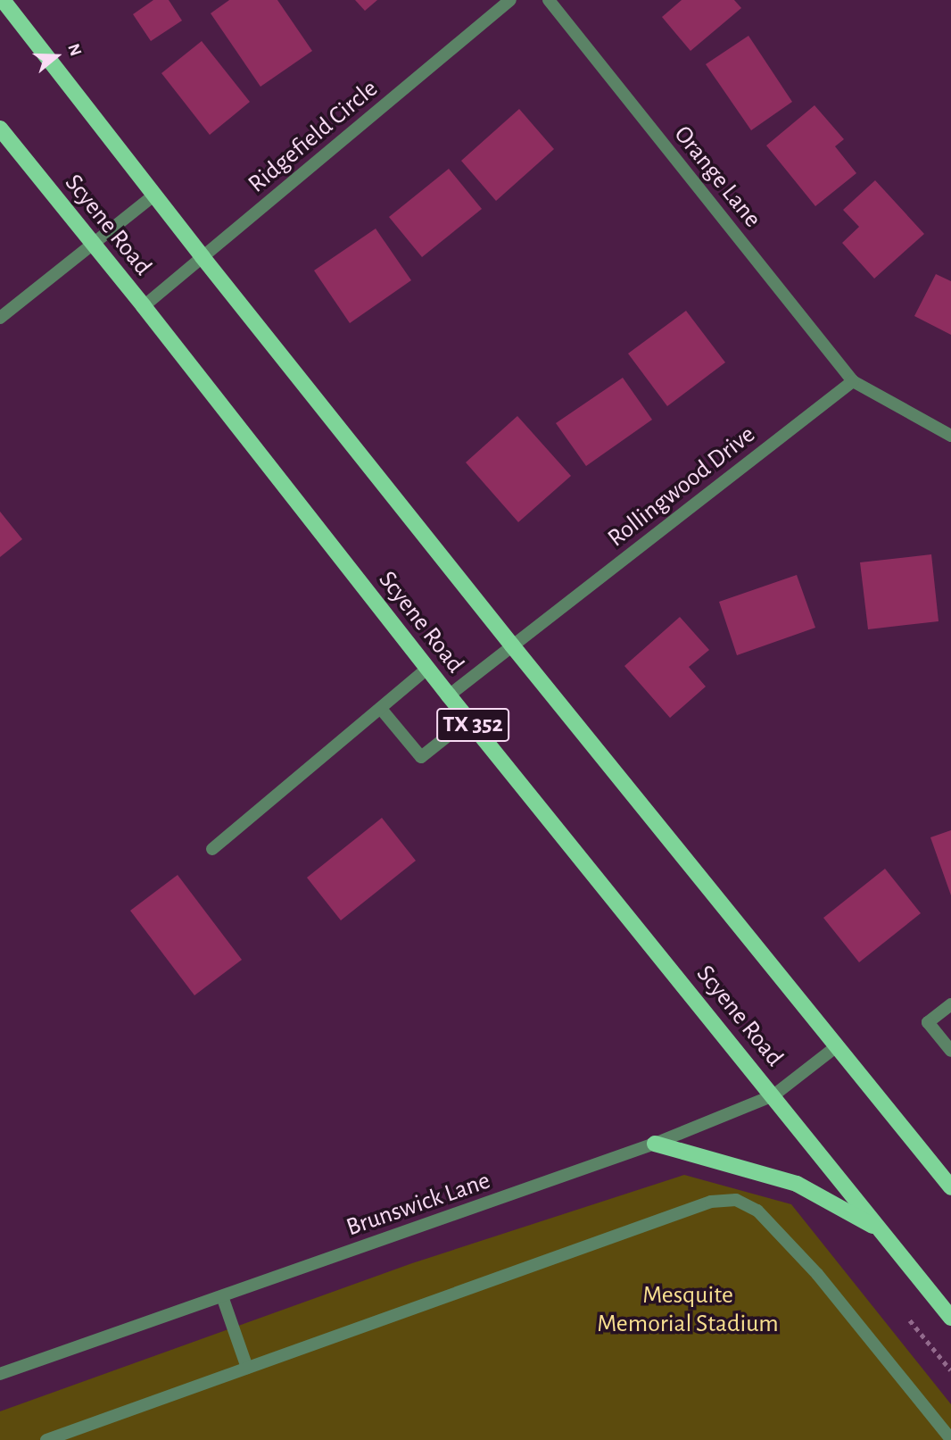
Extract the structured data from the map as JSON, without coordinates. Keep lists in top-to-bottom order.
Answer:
{
  "streets": {
    "main road": ["Scyene Road", "TX 352"],
    "street": [
      "Ridgefield Circle",
      "Orange Lane",
      "Rollingwood Drive",
      "Brunswick Lane"
    ]
  },
  "crossings": [
    ["Ridgefield Circle", "Scyene Road"],
    ["Orange Lane", "Rollingwood Drive"],
    ["Scyene Road", "Rollingwood Drive"],
    ["Scyene Road", "Brunswick Lane"]
  ],
  "parks": ["Mesquite Memorial Stadium"],
  "north": "right"
}
